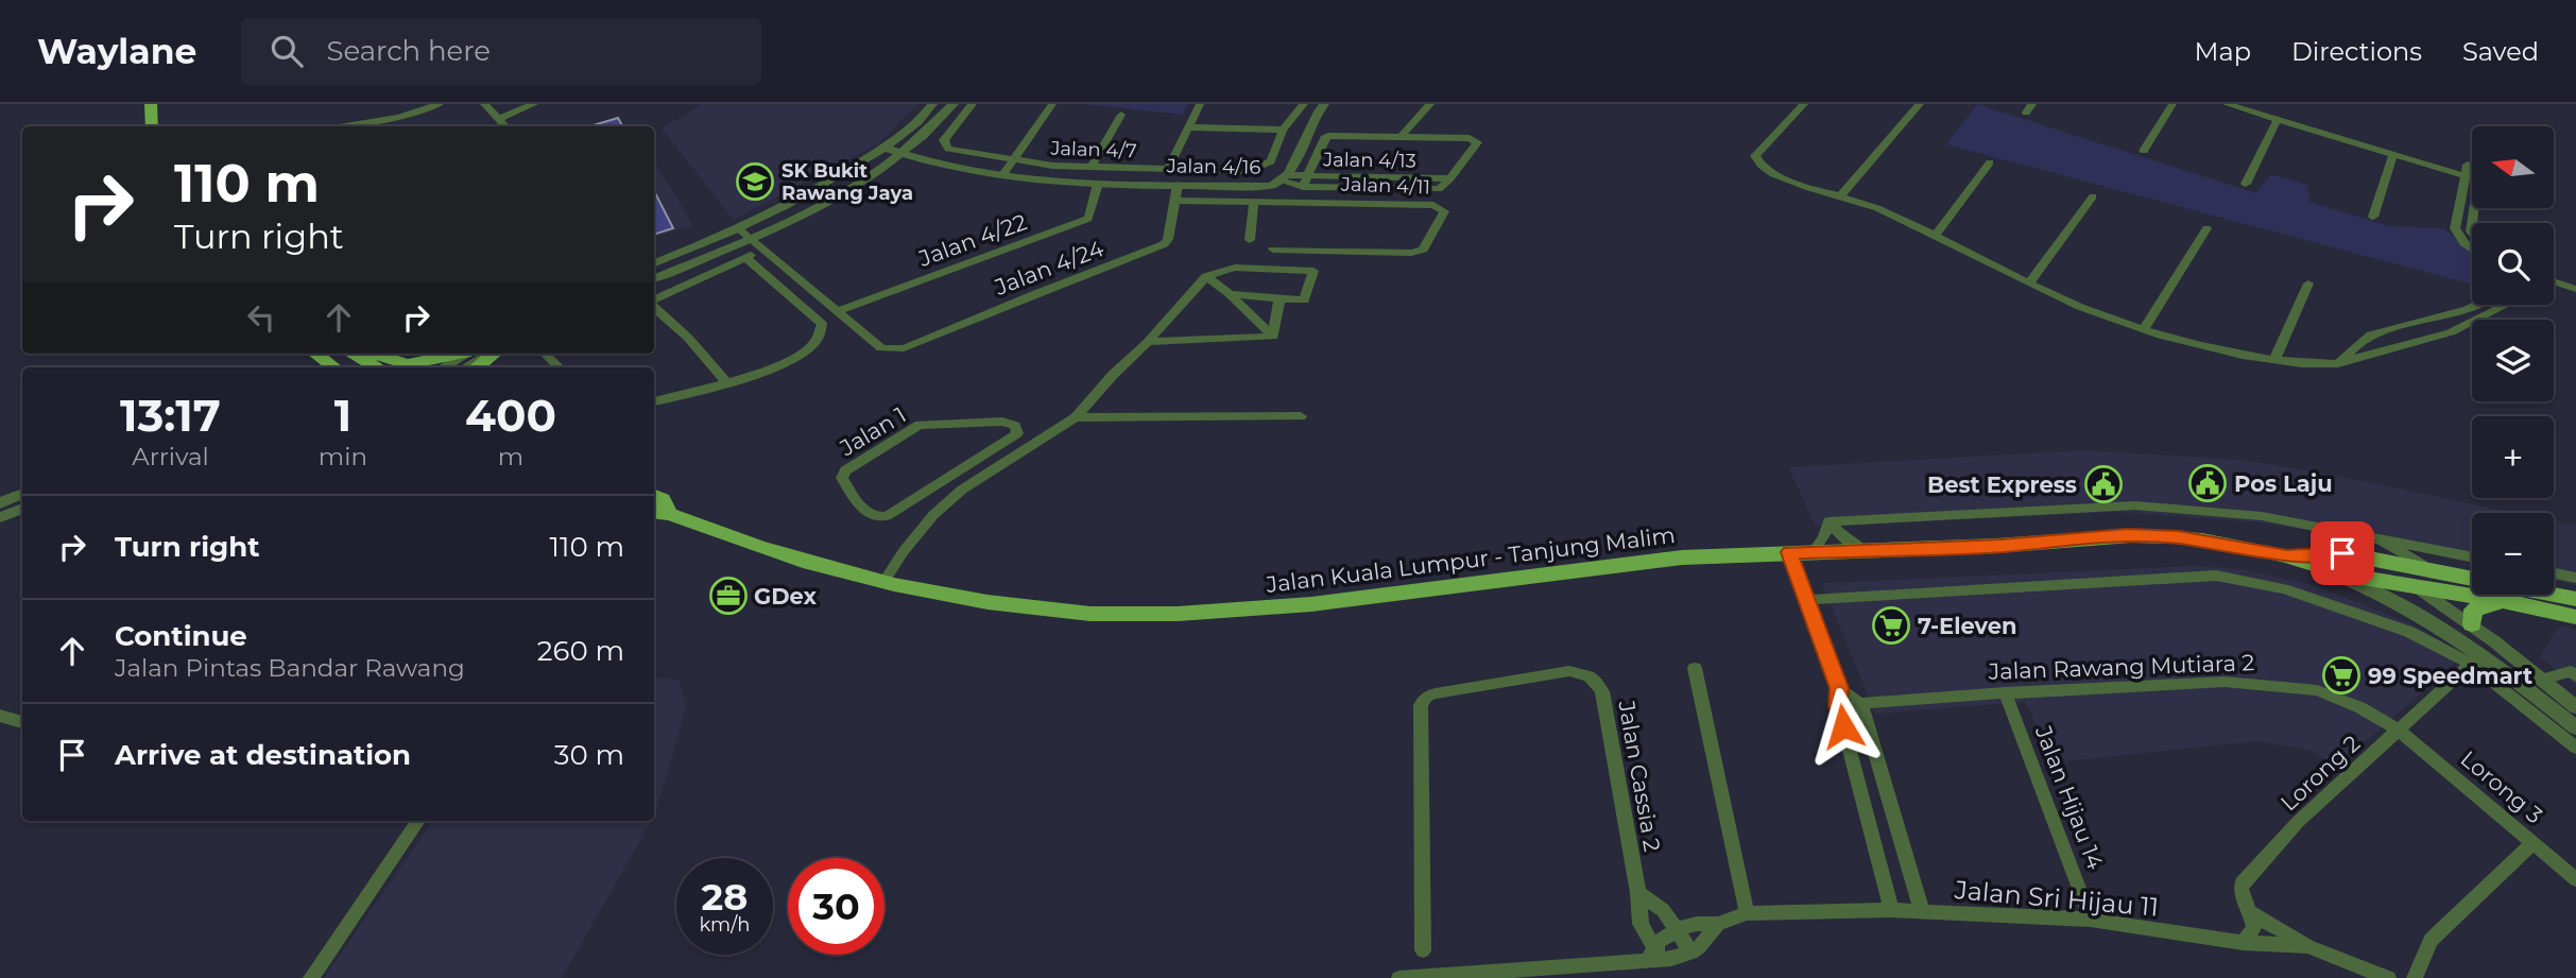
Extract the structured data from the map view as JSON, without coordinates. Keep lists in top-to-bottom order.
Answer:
{
  "streets": {
    "main road": ["Jalan Kuala Lumpur - Tanjung Malim"],
    "street": [
      "Jalan 4/7",
      "Jalan 4/16",
      "Jalan 4/11",
      "Jalan 4/22",
      "Jalan 4/24",
      "Jalan 1",
      "Jalan Rawang Mutiara 2",
      "Lorong 2",
      "Jalan Cassia 2",
      "Lorong 3",
      "Jalan Hijau 14",
      "Jalan Sri Hijau 11"
    ]
  },
  "crossings": [
    ["Jalan 4/16", "Jalan 4/22"],
    ["Jalan 4/16", "Jalan 4/24"],
    ["Jalan 4/11", "Jalan 4/24"],
    ["Jalan Rawang Mutiara 2", "Lorong 2"],
    ["Jalan Rawang Mutiara 2", "Lorong 3"],
    ["Jalan Rawang Mutiara 2", "Jalan Hijau 14"],
    ["Lorong 2", "Lorong 3"],
    ["Lorong 2", "Jalan Sri Hijau 11"],
    ["Jalan Hijau 14", "Jalan Sri Hijau 11"]
  ],
  "places": {
    "school or university": ["SK Bukit Rawang Jaya"],
    "public building": ["Pos Laju", "Best Express"],
    "office": ["GDex"],
    "supermarket": ["7-Eleven", "99 Speedmart"]
  },
  "north": "left",
  "page": {
    "header": "Waylane",
    "search": "Search here",
    "nav": ["Map", "Directions", "Saved"],
    "map_buttons": ["+", "−"],
    "turn": ["110 m", "Turn right"],
    "eta": [
      "13:17",
      "Arrival",
      "1",
      "min",
      "400",
      "m"
    ],
    "list": [
      {
        "name": "Turn right",
        "value": "110 m"
      },
      {
        "name": "Continue",
        "note": "Jalan Pintas Bandar Rawang",
        "value": "260 m"
      },
      {
        "name": "Arrive at destination",
        "value": "30 m"
      }
    ],
    "speed": "28 km/h",
    "limit": "30"
  }
}
